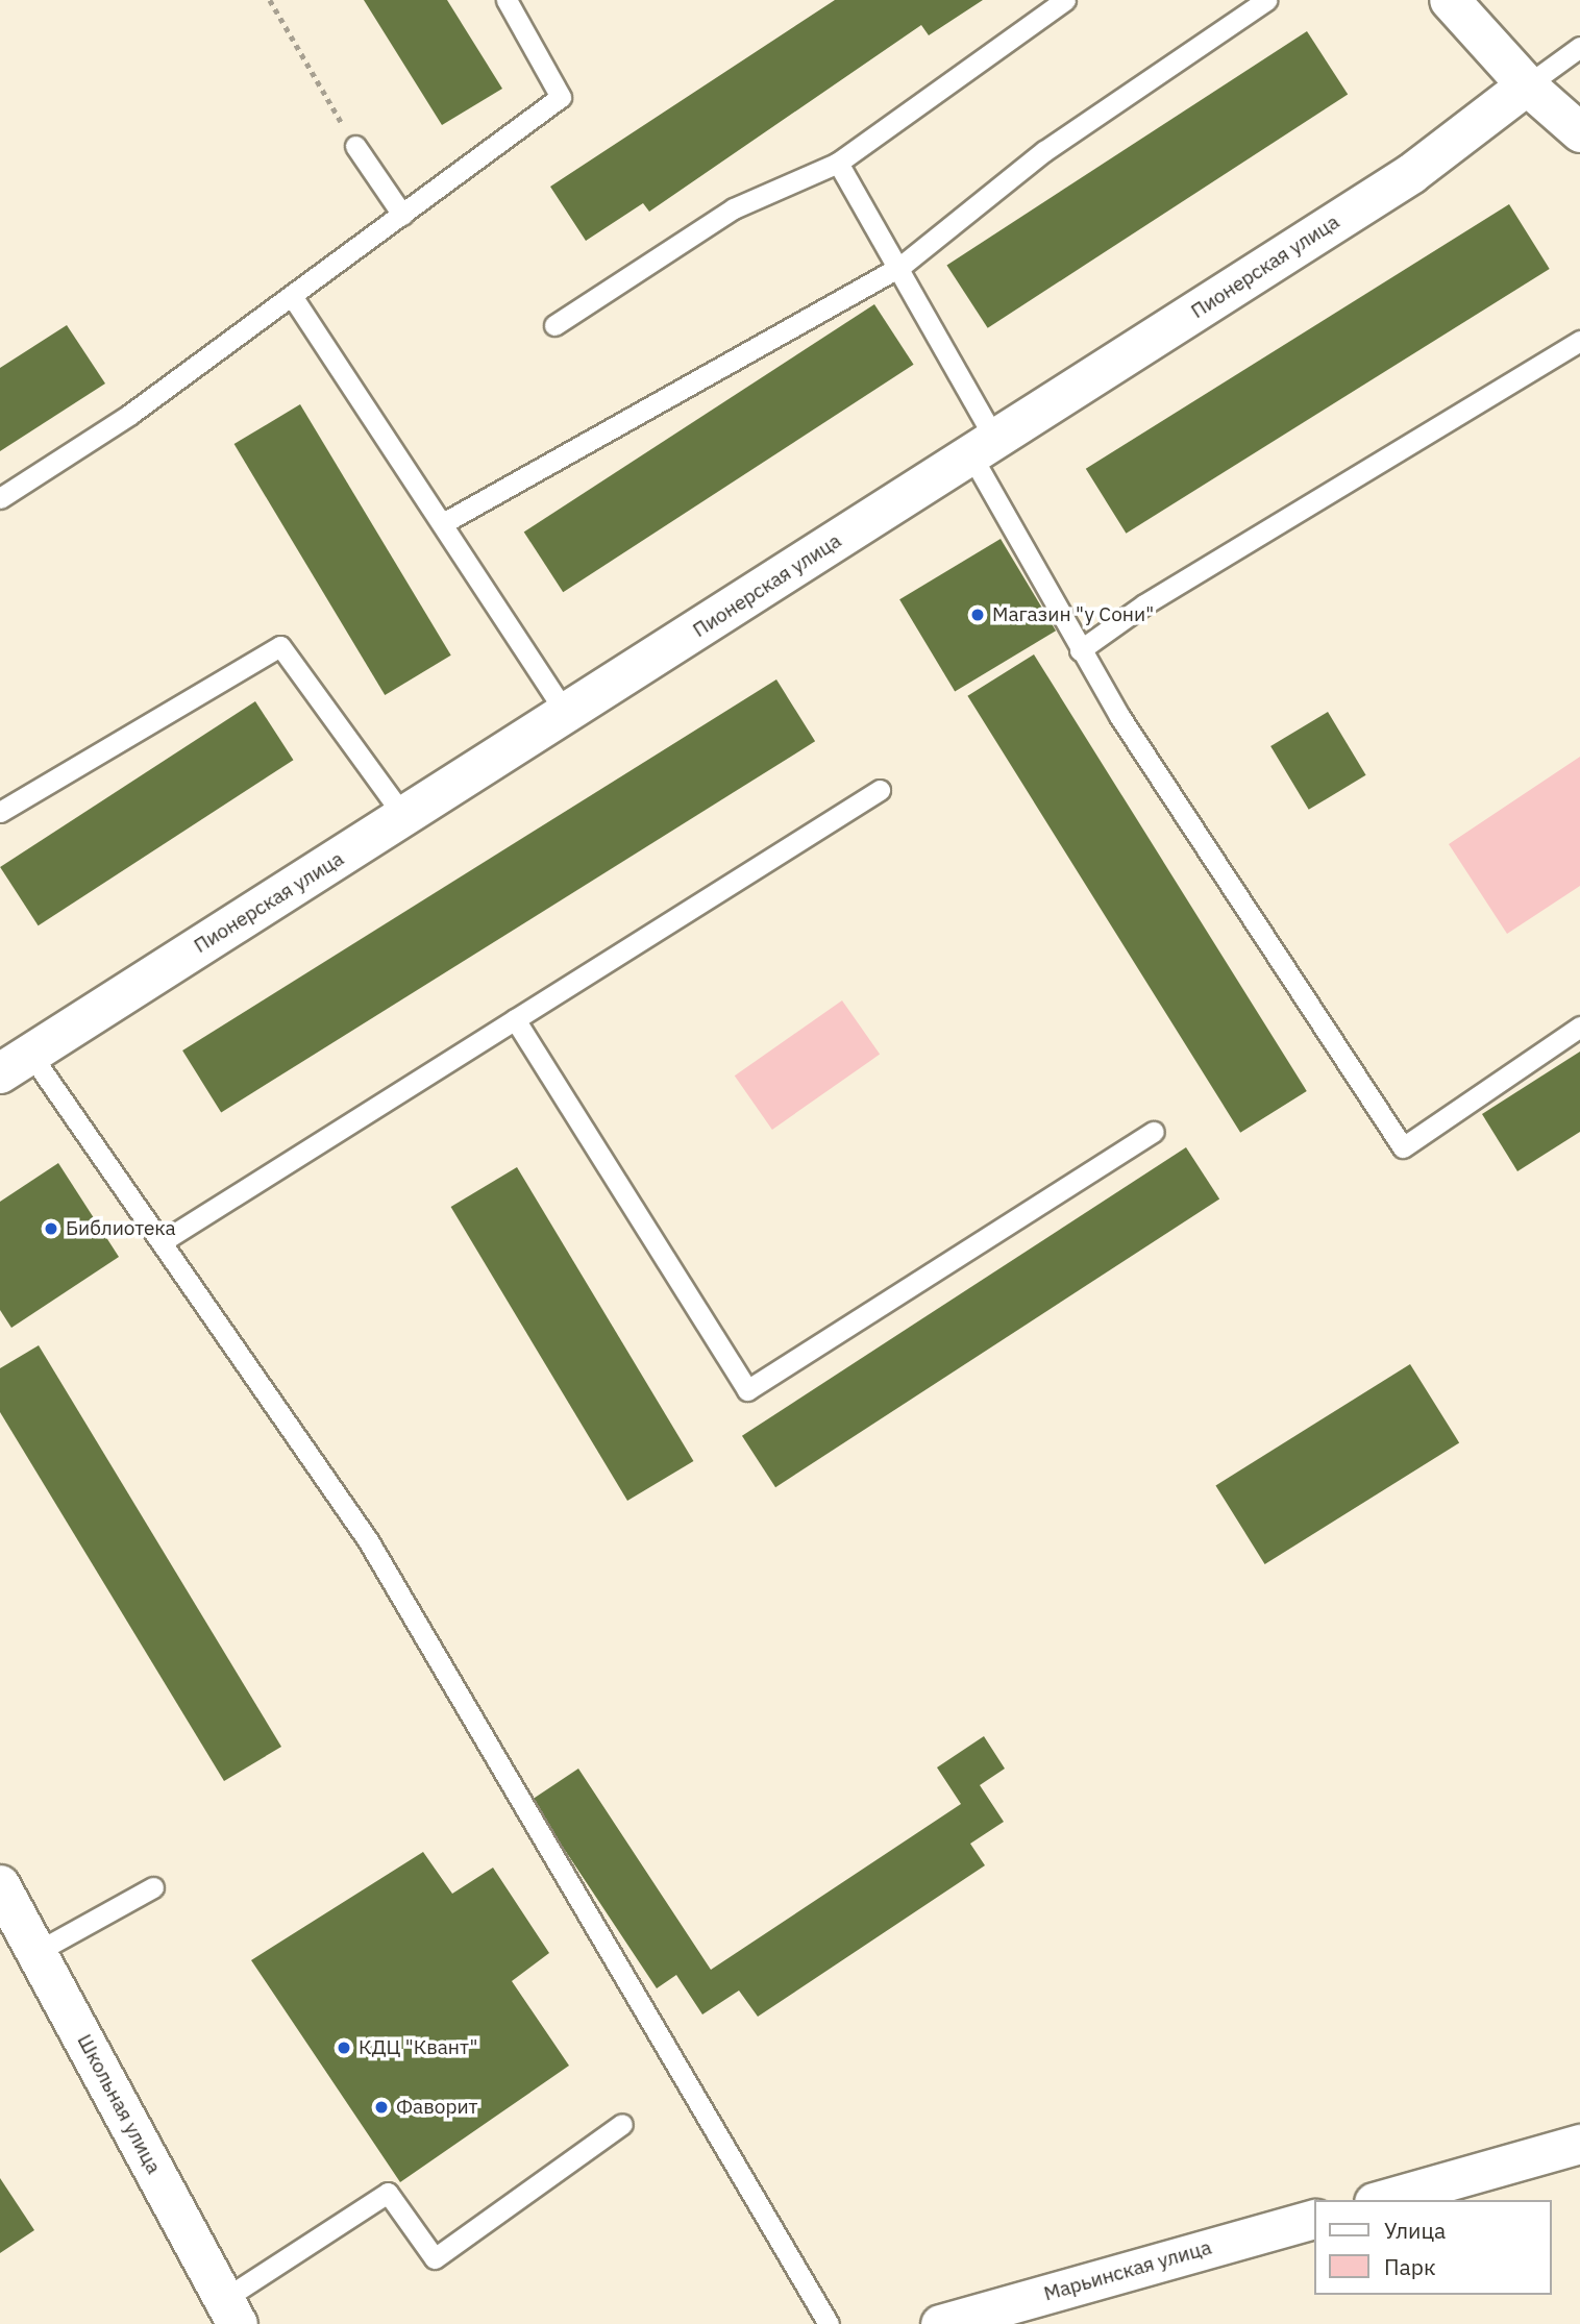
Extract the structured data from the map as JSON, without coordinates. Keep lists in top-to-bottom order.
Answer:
{
  "streets": {
    "street": ["Пионерская улица", "Школьная улица", "Марьинская улица"]
  },
  "places": [
    "Магазин \"у Сони\"",
    "Библиотека",
    "КДЦ \"Квант\"",
    "Фаворит"
  ],
  "legend": ["Улица", "Парк"]
}
